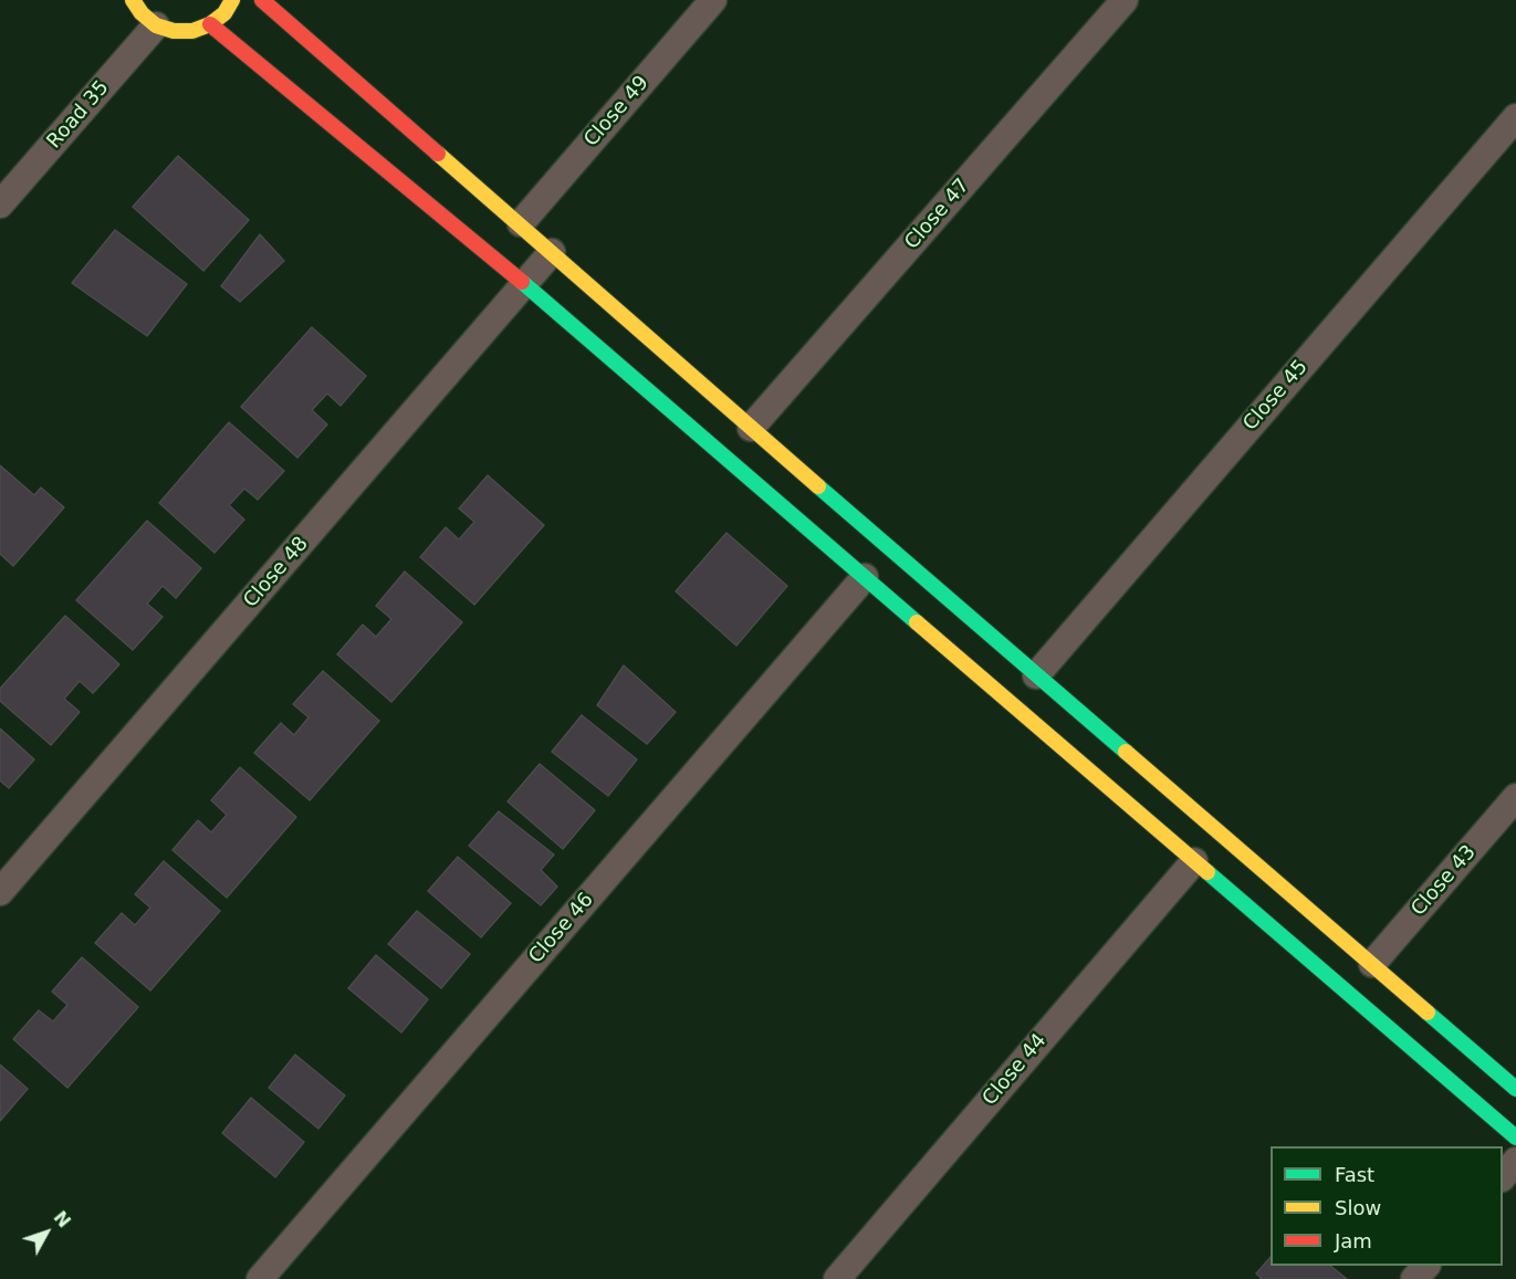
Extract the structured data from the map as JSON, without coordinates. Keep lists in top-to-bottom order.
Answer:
{
  "streets": {
    "street": [
      "Close 49",
      "Road 35",
      "Close 47",
      "Close 45",
      "Close 48",
      "Close 43",
      "Close 46",
      "Close 44"
    ]
  },
  "legend": ["Fast", "Slow", "Jam"],
  "north": "top right"
}
